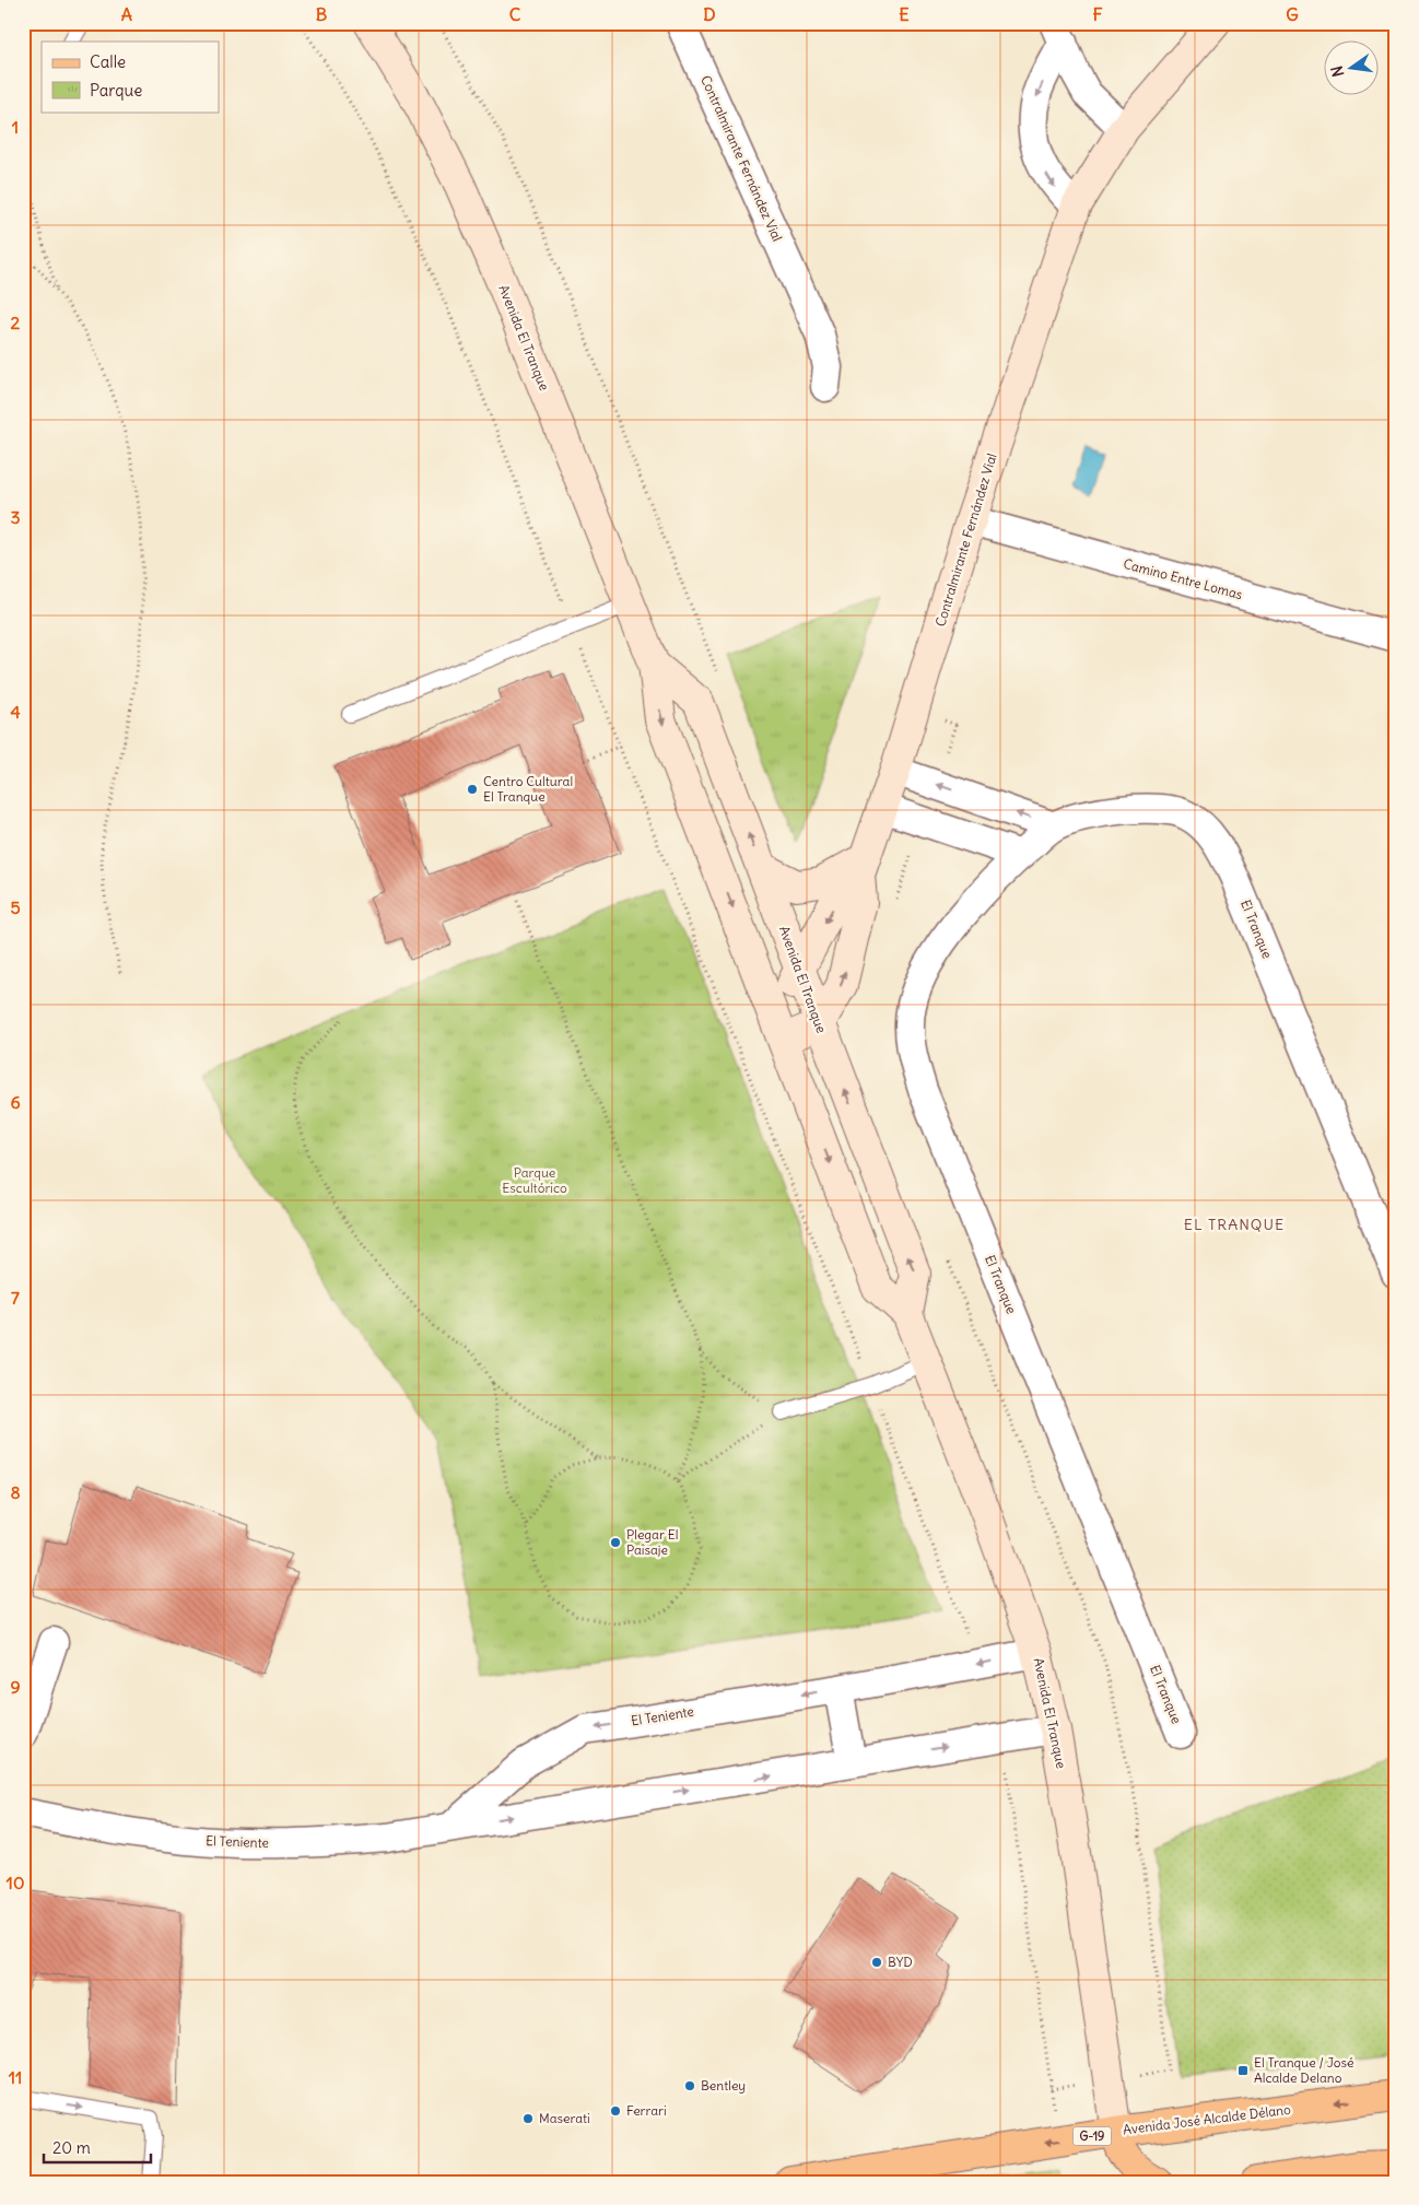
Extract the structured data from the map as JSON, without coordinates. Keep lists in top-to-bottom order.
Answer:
{
  "streets": {
    "main road": [
      "Contralmirante Fernández Vial",
      "Avenida El Tranque",
      "Avenida José Alcalde Délano",
      "G-19"
    ],
    "street": ["Camino Entre Lomas", "El Tranque", "El Teniente"]
  },
  "crossings": [
    ["Contralmirante Fernández Vial", "Avenida El Tranque"],
    ["Contralmirante Fernández Vial", "Camino Entre Lomas"],
    ["Avenida El Tranque", "El Teniente"],
    ["Avenida El Tranque", "Avenida José Alcalde Délano"]
  ],
  "one_way": ["Avenida José Alcalde Délano"],
  "districts": ["EL TRANQUE"],
  "parks": ["Parque Escultórico"],
  "places": {
    "other": [
      "Centro Cultural El Tranque",
      "Plegar El Paisaje",
      "BYD",
      "Bentley",
      "Ferrari",
      "Maserati"
    ],
    "transit": ["El Tranque / José Alcalde Delano"]
  },
  "legend": ["Calle", "Parque"],
  "scale_bar": "20 m",
  "north": "left",
  "grid": {
    "columns": [
      "A",
      "B",
      "C",
      "D",
      "E",
      "F",
      "G"
    ],
    "rows": [
      "1",
      "2",
      "3",
      "4",
      "5",
      "6",
      "7",
      "8",
      "9",
      "10",
      "11"
    ]
  }
}
